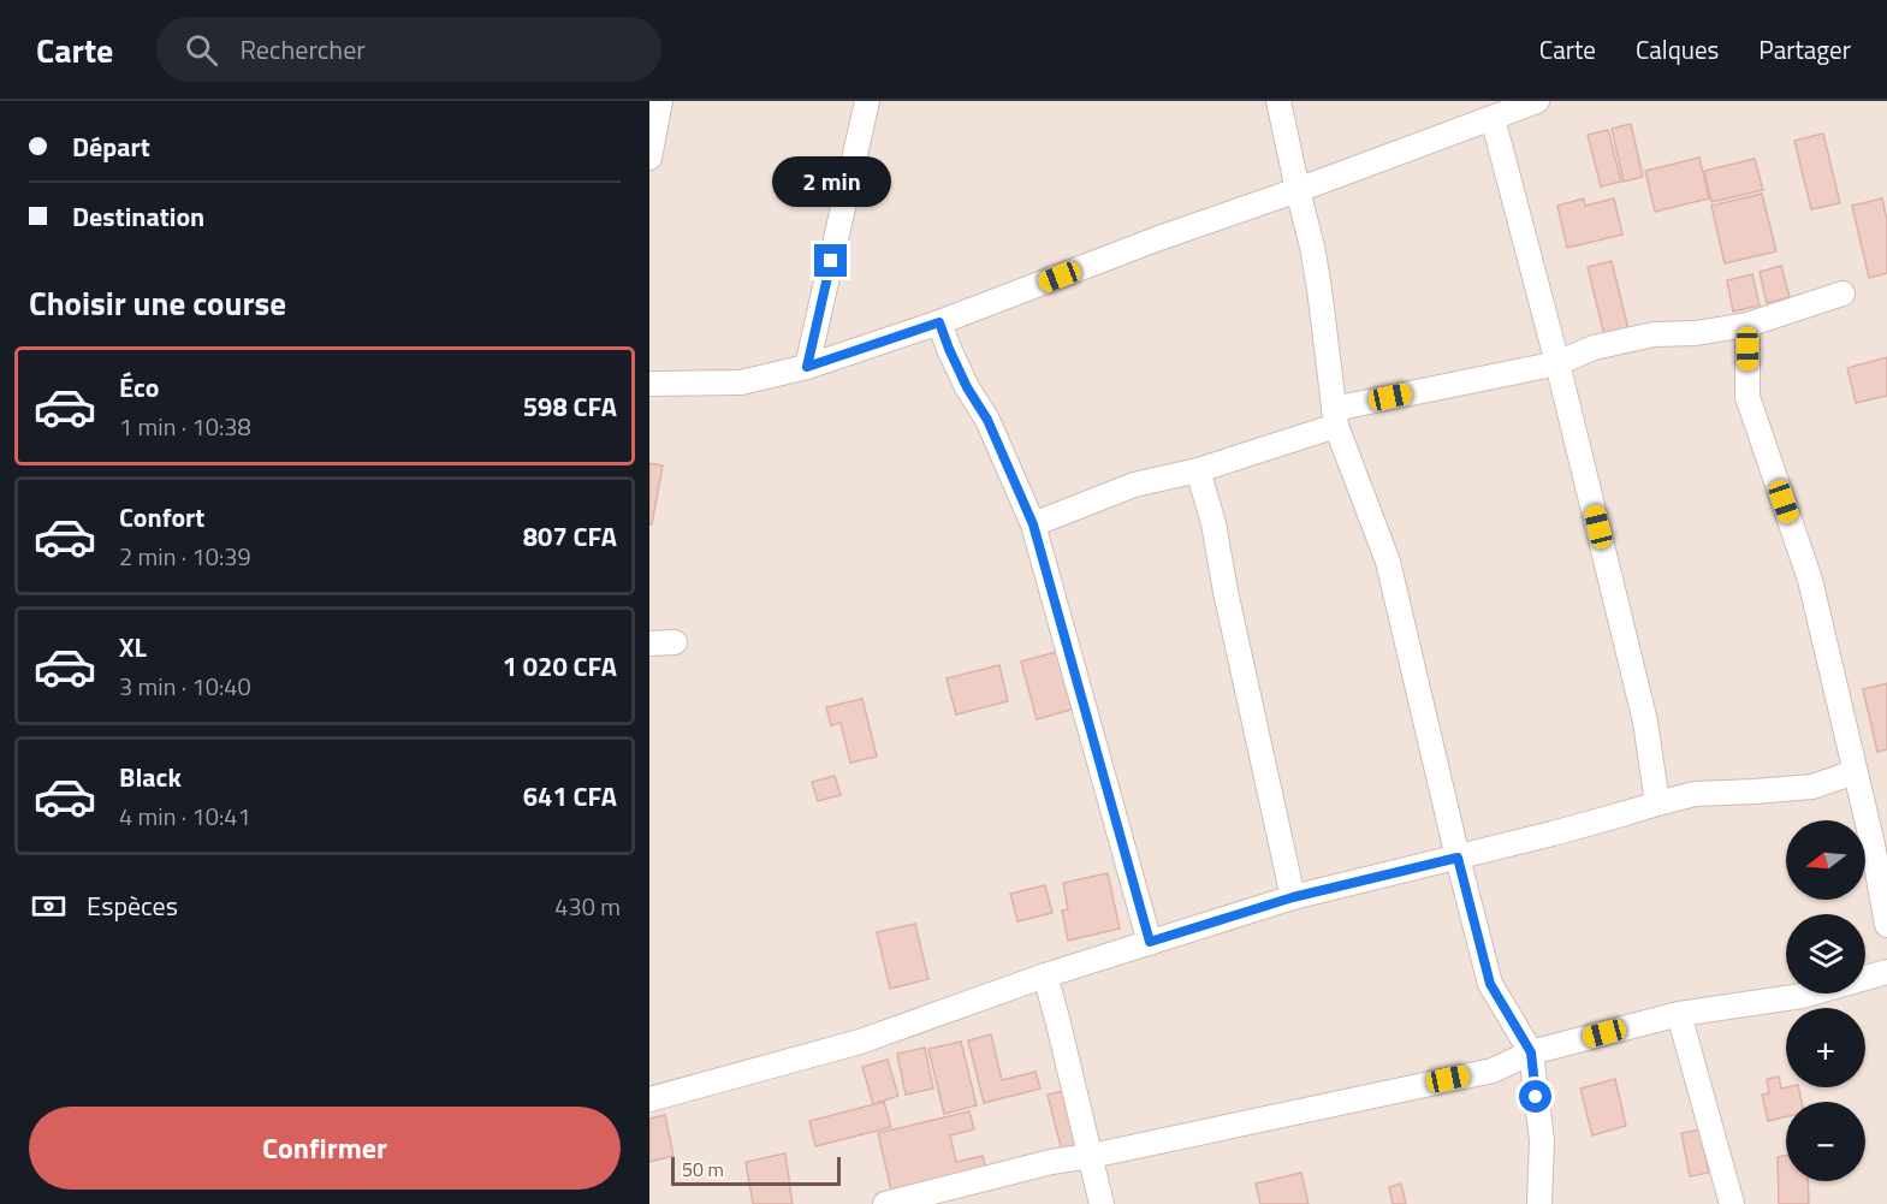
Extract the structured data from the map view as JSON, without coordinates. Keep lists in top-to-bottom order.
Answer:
{
  "scale_bar": "50 m",
  "north": "left",
  "page": {
    "header": "Carte",
    "search": "Rechercher",
    "nav": ["Carte", "Calques", "Partager"],
    "banner": ["Départ", "Destination"],
    "bubble": "2 min",
    "heading": "Choisir une course",
    "list": [
      {
        "name": "Éco",
        "note": "1 min · 10:38",
        "value": "598 CFA"
      },
      {
        "name": "Confort",
        "note": "2 min · 10:39",
        "value": "807 CFA"
      },
      {
        "name": "XL",
        "note": "3 min · 10:40",
        "value": "1 020 CFA"
      },
      {
        "name": "Black",
        "note": "4 min · 10:41",
        "value": "641 CFA"
      }
    ],
    "map_buttons": ["+", "−"],
    "pay": ["Espèces", "430 m"],
    "buttons": "Confirmer",
    "scale": "50 m"
  }
}
